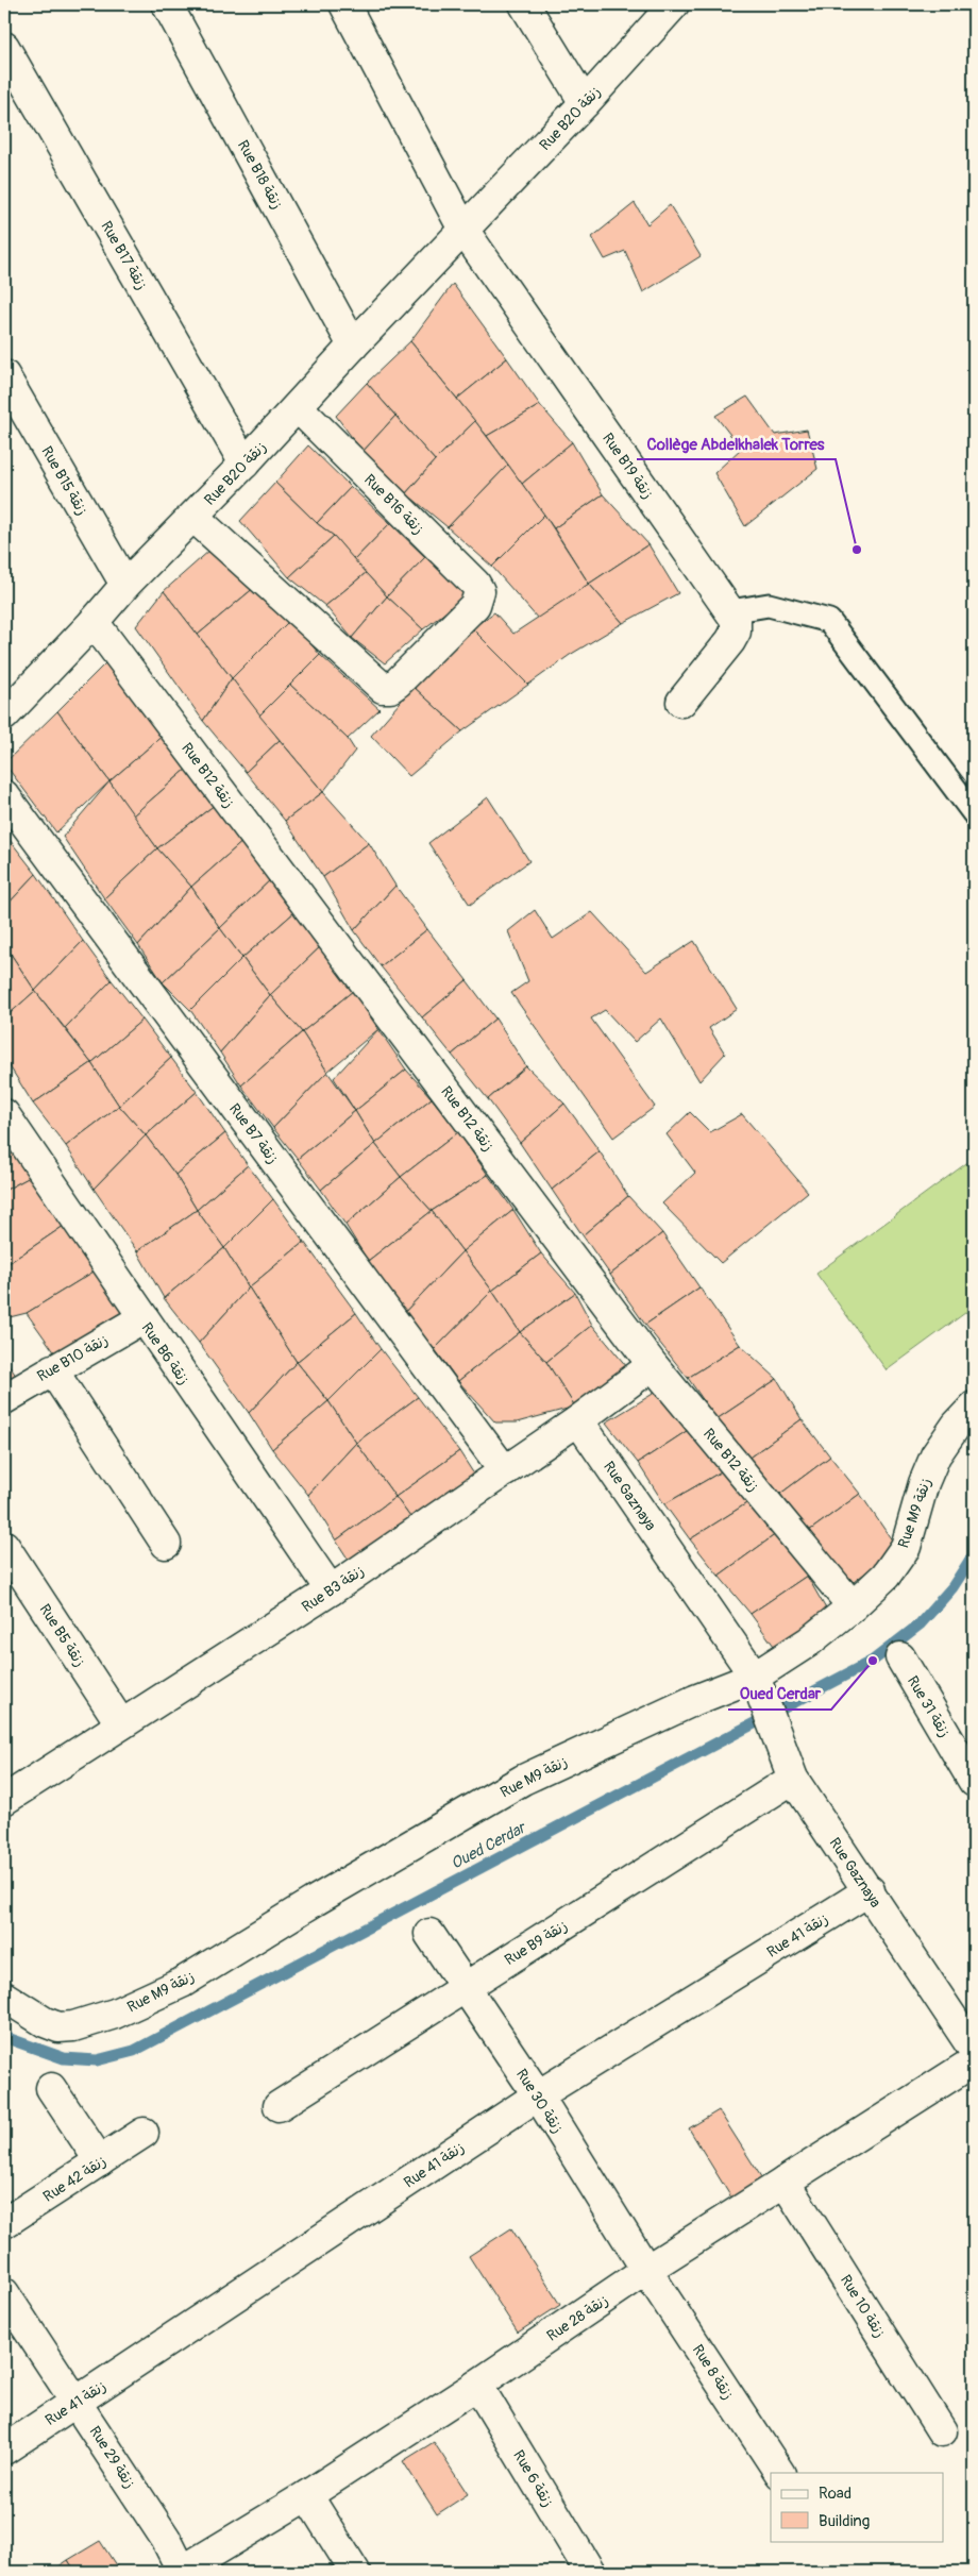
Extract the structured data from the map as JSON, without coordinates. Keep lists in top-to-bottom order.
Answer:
{
  "streets": {
    "street": [
      "Rue B20 زنقة",
      "Rue B18 زنقة",
      "Rue B17 زنقة",
      "Rue B19 زنقة",
      "Rue B15 زنقة",
      "Rue B16 زنقة",
      "Rue B12 زنقة",
      "Rue B7 زنقة",
      "Rue B6 زنقة",
      "Rue B10 زنقة",
      "Rue Gaznaya",
      "Rue M9 زنقة",
      "Rue B3 زنقة",
      "Rue B5 زنقة",
      "Rue 31 زنقة",
      "Rue 41 زنقة",
      "Rue B9 زنقة",
      "Rue 30 زنقة",
      "Rue 42 زنقة",
      "Rue 10 زنقة",
      "Rue 28 زنقة",
      "Rue 8 زنقة",
      "Rue 29 زنقة",
      "Rue 6 زنقة"
    ]
  },
  "crossings": [
    ["Rue B20 زنقة", "Rue B18 زنقة"],
    ["Rue B20 زنقة", "Rue B17 زنقة"],
    ["Rue B20 زنقة", "Rue B19 زنقة"],
    ["Rue B20 زنقة", "Rue B15 زنقة"],
    ["Rue B20 زنقة", "Rue B16 زنقة"],
    ["Rue B20 زنقة", "Rue B12 زنقة"],
    ["Rue B12 زنقة", "Rue M9 زنقة"],
    ["Rue B12 زنقة", "Rue B3 زنقة"],
    ["Rue B7 زنقة", "Rue B3 زنقة"],
    ["Rue B6 زنقة", "Rue B10 زنقة"],
    ["Rue B6 زنقة", "Rue B3 زنقة"],
    ["Rue Gaznaya", "Rue M9 زنقة"],
    ["Rue Gaznaya", "Rue B3 زنقة"],
    ["Rue Gaznaya", "Rue 41 زنقة"],
    ["Rue Gaznaya", "Rue B9 زنقة"],
    ["Rue B3 زنقة", "Rue B5 زنقة"],
    ["Rue 41 زنقة", "Rue 30 زنقة"],
    ["Rue 41 زنقة", "Rue 29 زنقة"],
    ["Rue B9 زنقة", "Rue 30 زنقة"],
    ["Rue 30 زنقة", "Rue 28 زنقة"],
    ["Rue 30 زنقة", "Rue 8 زنقة"],
    ["Rue 10 زنقة", "Rue 28 زنقة"],
    ["Rue 28 زنقة", "Rue 8 زنقة"],
    ["Rue 28 زنقة", "Rue 29 زنقة"],
    ["Rue 28 زنقة", "Rue 6 زنقة"]
  ],
  "water": ["Oued Cerdar"],
  "places": ["Collège Abdelkhalek Torres", "Oued Cerdar"],
  "legend": ["Road", "Building"]
}
